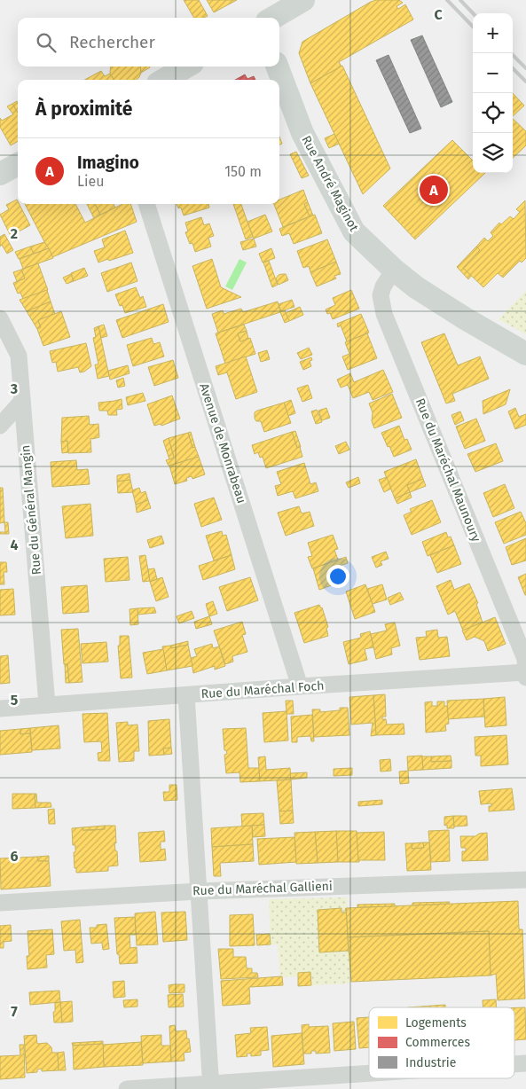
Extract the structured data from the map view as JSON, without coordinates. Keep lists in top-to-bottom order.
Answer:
{
  "streets": {
    "street": [
      "Rue André Maginot",
      "Avenue de Monrabeau",
      "Rue du Maréchal Maunoury",
      "Rue du Général Mangin",
      "Rue du Maréchal Foch",
      "Rue du Maréchal Gallieni"
    ]
  },
  "crossings": [
    ["Rue André Maginot", "Rue du Maréchal Maunoury"],
    ["Avenue de Monrabeau", "Rue du Maréchal Foch"],
    ["Rue du Maréchal Maunoury", "Rue du Maréchal Foch"],
    ["Rue du Général Mangin", "Rue du Maréchal Foch"]
  ],
  "legend": ["Logements", "Commerces", "Industrie"],
  "page": {
    "map_buttons": ["+", "−"],
    "search": "Rechercher",
    "heading": "À proximité",
    "list": [
      {
        "mark": "A",
        "name": "Imagino",
        "note": "Lieu",
        "value": "150 m"
      }
    ],
    "pins": "A"
  },
  "grid": {
    "columns": ["C"],
    "rows": [
      "2",
      "3",
      "4",
      "5",
      "6",
      "7"
    ]
  }
}
